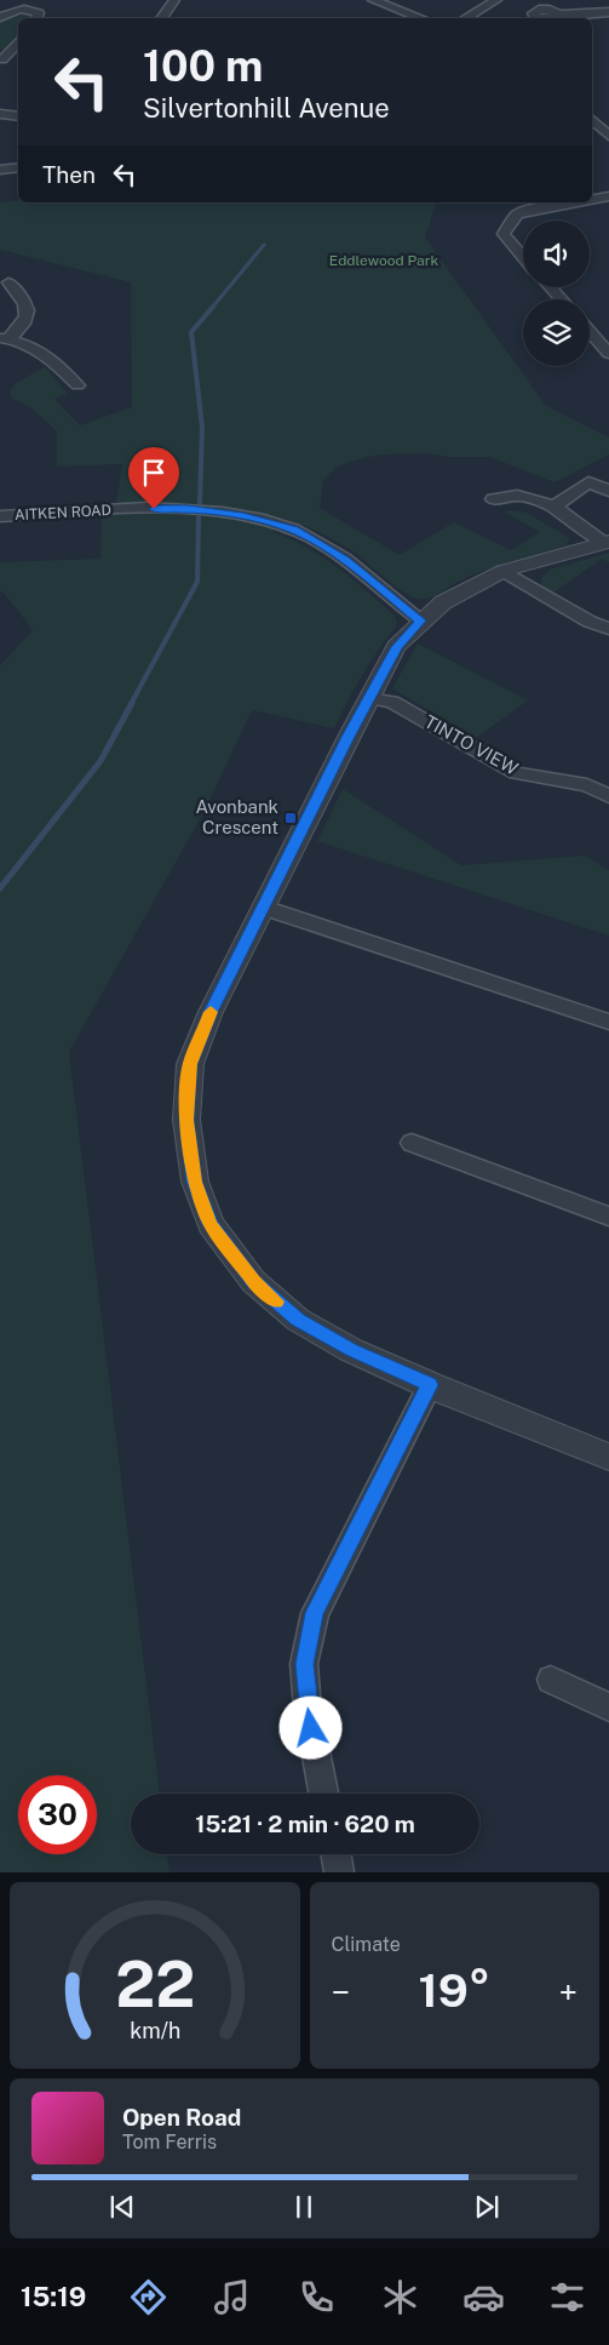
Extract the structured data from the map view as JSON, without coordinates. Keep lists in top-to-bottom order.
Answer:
{
  "streets": {
    "street": ["AITKEN ROAD", "TINTO VIEW"]
  },
  "parks": ["Eddlewood Park"],
  "places": {
    "transit": ["Avonbank Crescent"]
  },
  "page": {
    "turn": ["100 m", "Silvertonhill Avenue"],
    "then": "Then",
    "limit": "30",
    "trip": "15:21 · 2 min · 620 m",
    "tile": "Climate",
    "heat": ["−", "19°", "+"],
    "song": ["Open Road", "Tom Ferris"],
    "tabs": "15:19",
    "gauge": ["22", "km/h"]
  }
}
